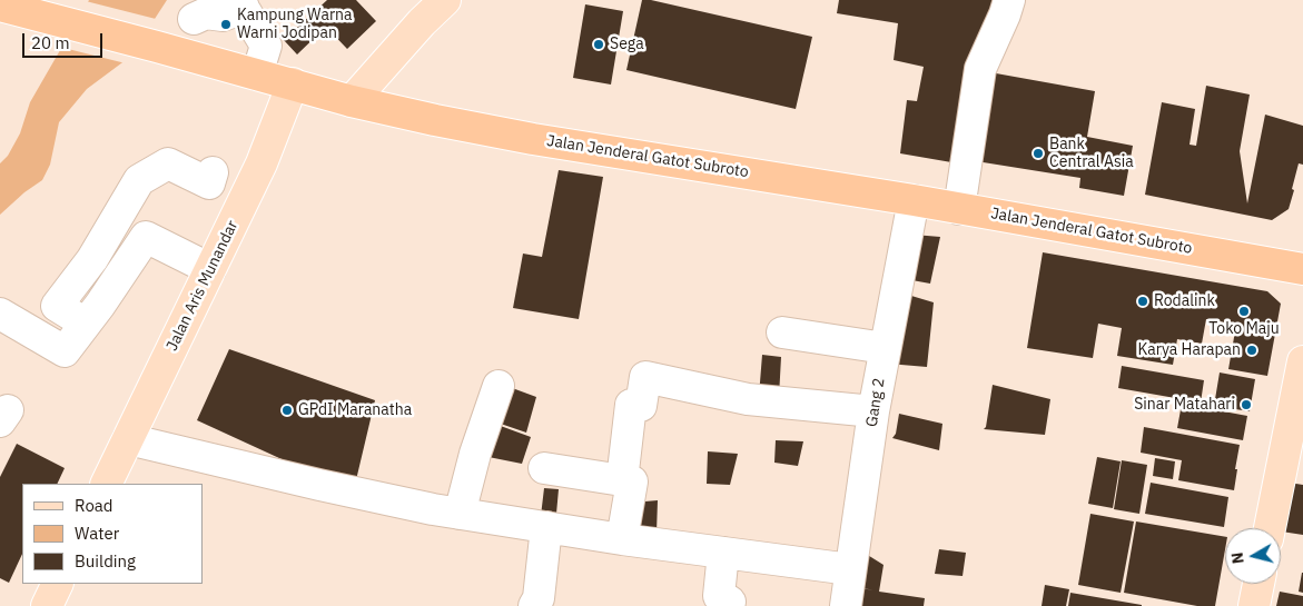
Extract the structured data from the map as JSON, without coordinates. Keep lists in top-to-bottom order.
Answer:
{
  "streets": {
    "highway": ["Jalan Jenderal Gatot Subroto"],
    "main road": ["Jalan Aris Munandar"],
    "street": ["Gang 2"]
  },
  "crossings": [
    ["Jalan Jenderal Gatot Subroto", "Jalan Aris Munandar"],
    ["Jalan Jenderal Gatot Subroto", "Gang 2"]
  ],
  "places": [
    "Kampung Warna Warni Jodipan",
    "Sega",
    "Bank Central Asia",
    "Rodalink",
    "Toko Maju",
    "Karya Harapan",
    "Sinar Matahari",
    "GPdI Maranatha"
  ],
  "legend": ["Road", "Water", "Building"],
  "scale_bar": "20 m",
  "north": "left"
}
